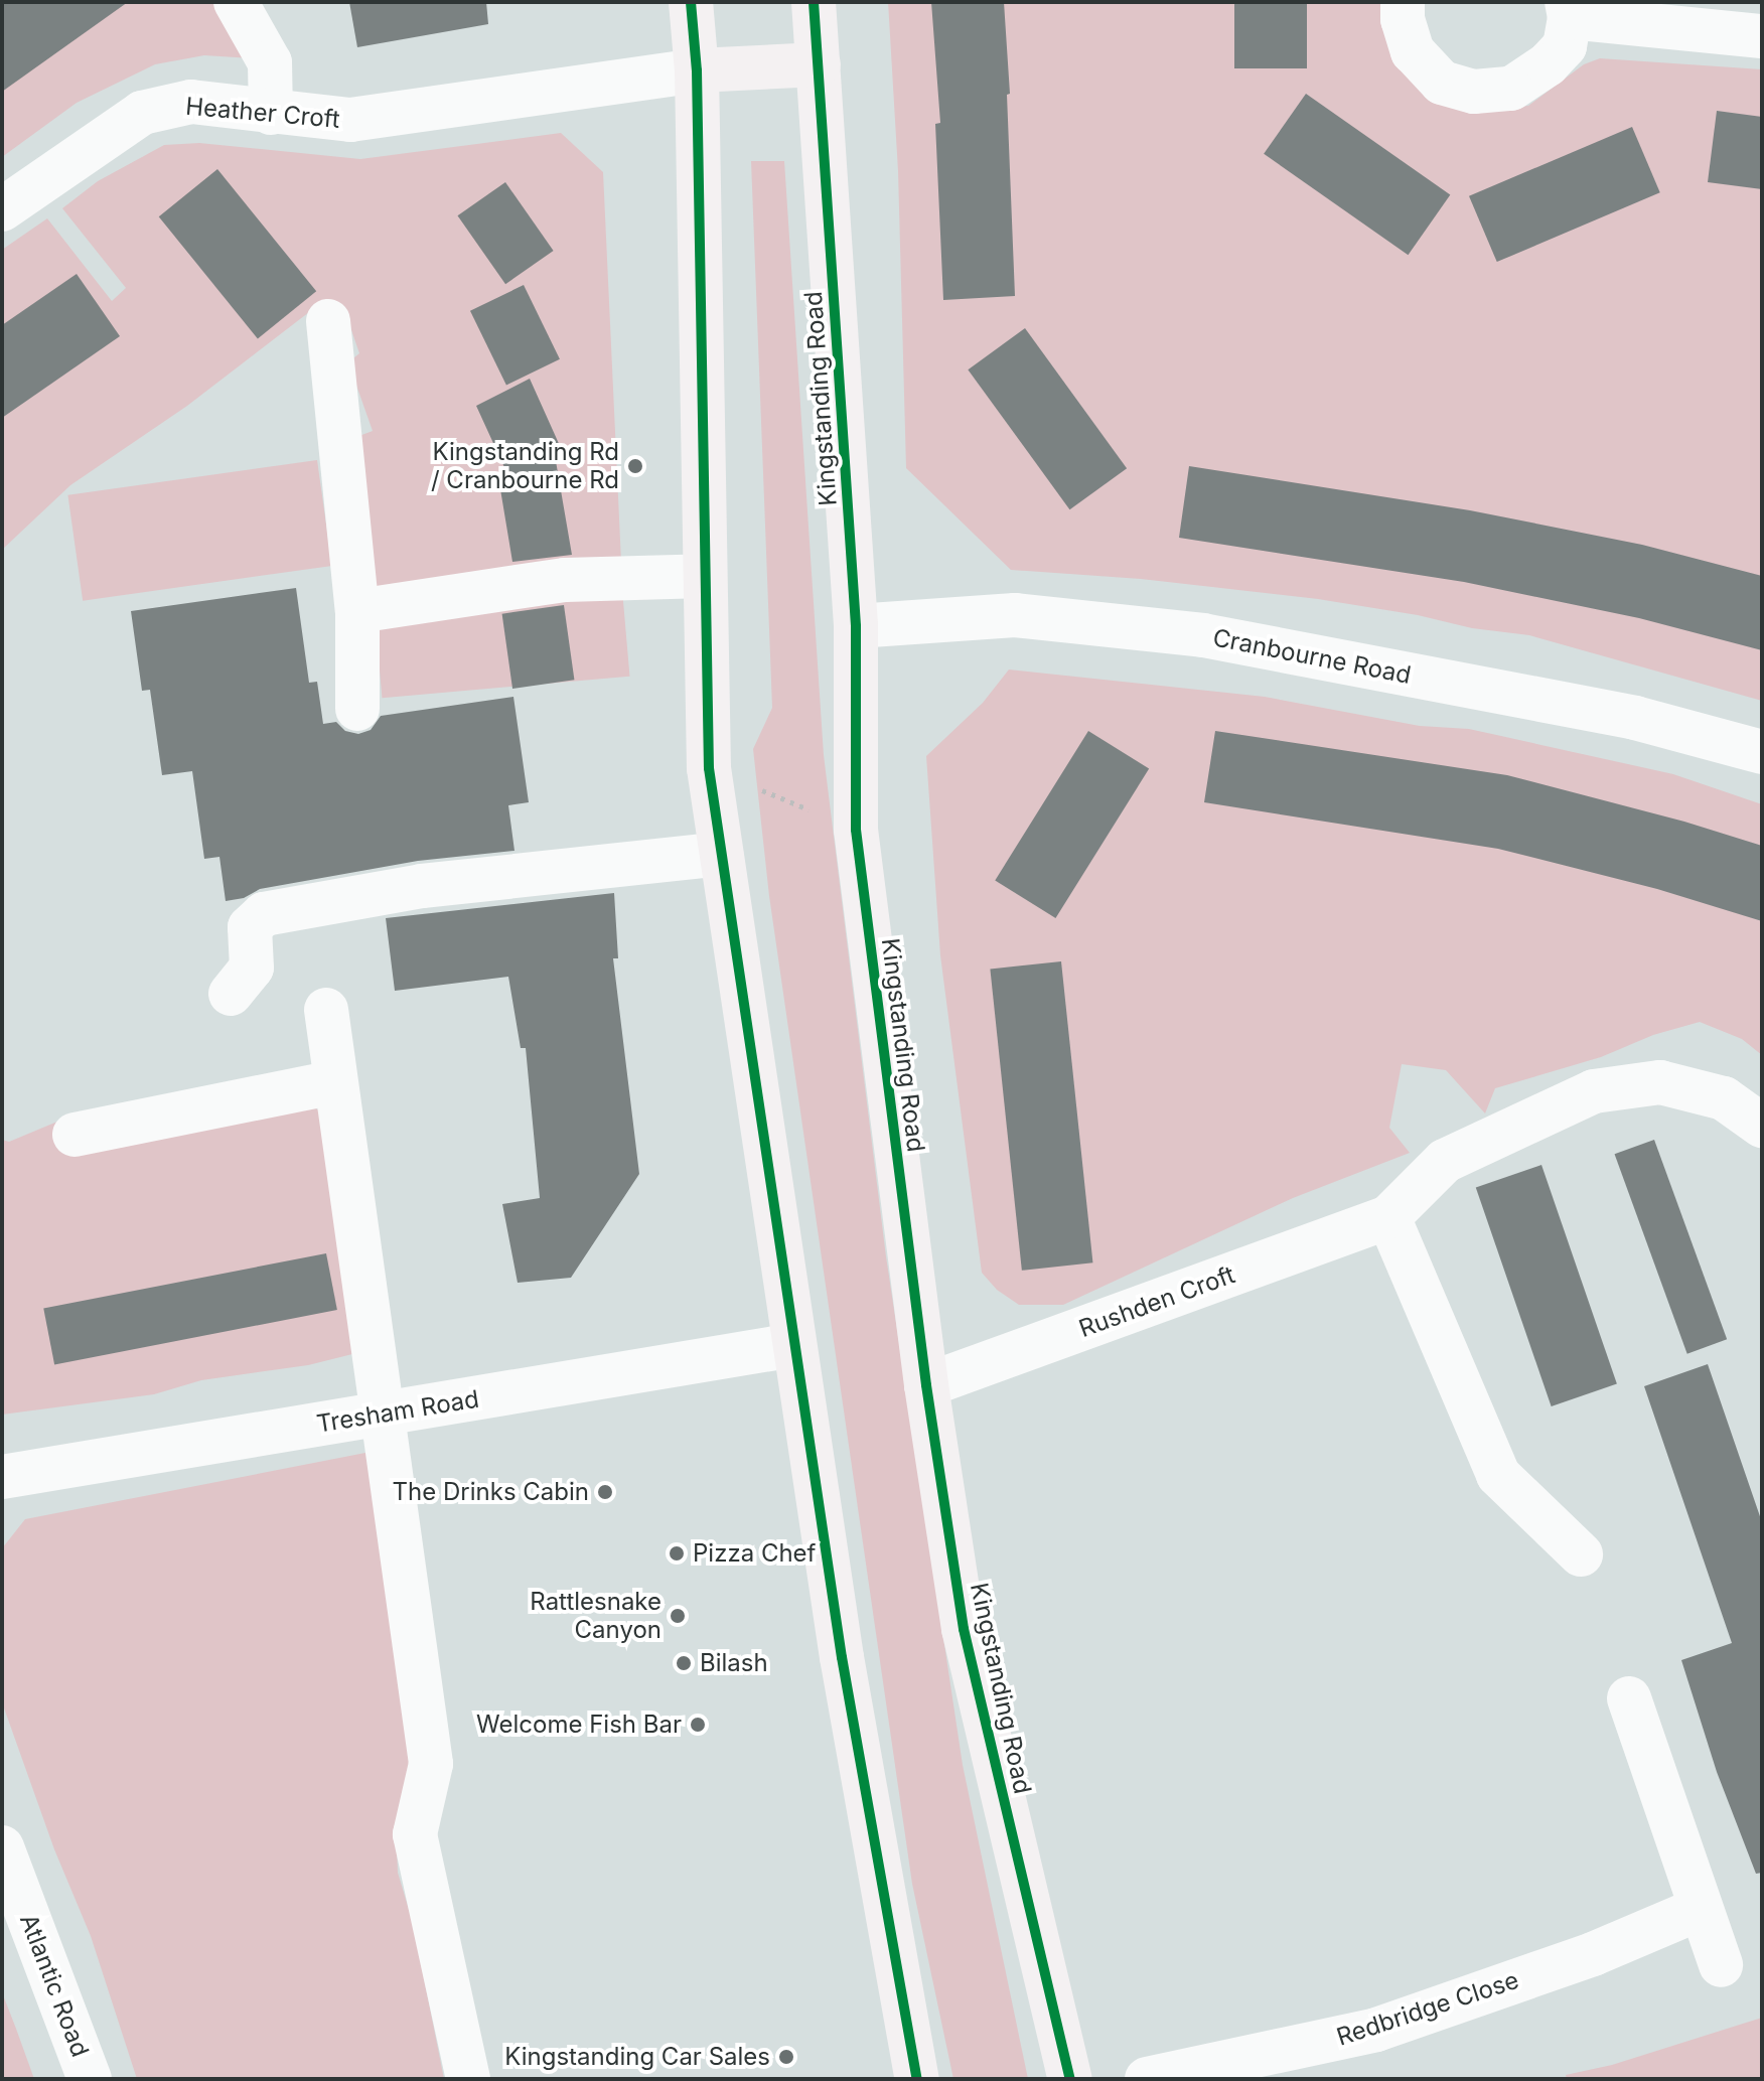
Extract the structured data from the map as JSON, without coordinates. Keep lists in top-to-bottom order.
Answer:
{
  "streets": {
    "main road": ["Kingstanding Road"],
    "street": [
      "Heather Croft",
      "Cranbourne Road",
      "Rushden Croft",
      "Tresham Road",
      "Atlantic Road",
      "Redbridge Close"
    ]
  },
  "crossings": [
    ["Kingstanding Road", "Cranbourne Road"],
    ["Kingstanding Road", "Rushden Croft"]
  ],
  "places": [
    "Kingstanding Rd / Cranbourne Rd",
    "The Drinks Cabin",
    "Pizza Chef",
    "Rattlesnake Canyon",
    "Bilash",
    "Welcome Fish Bar",
    "Kingstanding Car Sales"
  ]
}
